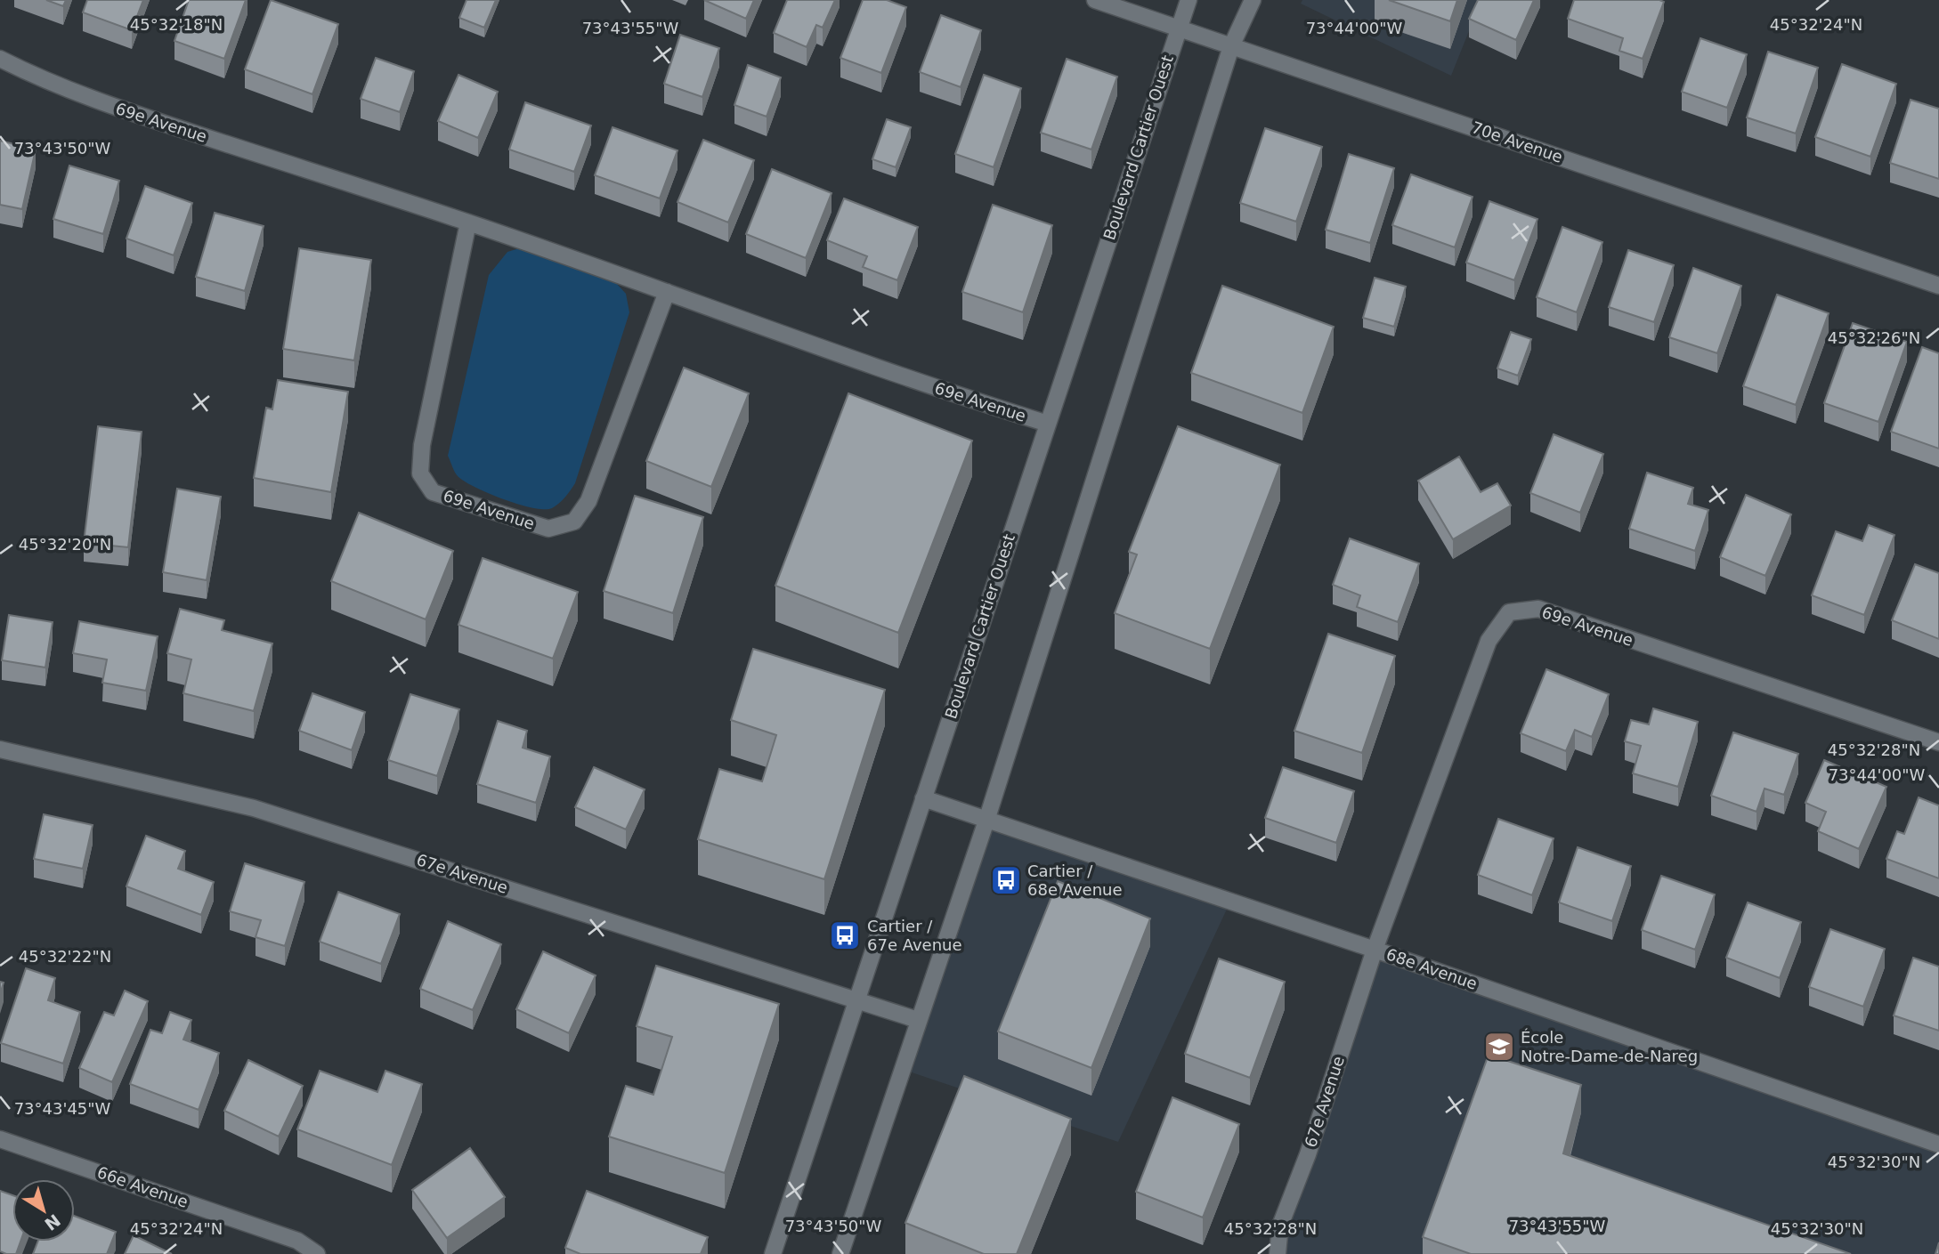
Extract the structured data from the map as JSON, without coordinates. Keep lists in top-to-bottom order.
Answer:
{
  "streets": {
    "street": [
      "69e Avenue",
      "70e Avenue",
      "Boulevard Cartier Ouest",
      "67e Avenue",
      "68e Avenue",
      "66e Avenue"
    ]
  },
  "crossings": [
    ["69e Avenue", "Boulevard Cartier Ouest"],
    ["69e Avenue", "67e Avenue"],
    ["69e Avenue", "68e Avenue"],
    ["70e Avenue", "Boulevard Cartier Ouest"],
    ["Boulevard Cartier Ouest", "67e Avenue"],
    ["Boulevard Cartier Ouest", "68e Avenue"],
    ["67e Avenue", "68e Avenue"]
  ],
  "places": {
    "bus stop": ["Cartier / 68e Avenue", "Cartier / 67e Avenue"],
    "school or university": ["École Notre-Dame-de-Nareg"]
  },
  "north": "bottom right",
  "coordinates": [
    "45°32'18\"N",
    "45°32'24\"N",
    "73°43'55\"W",
    "73°44'00\"W",
    "73°43'50\"W",
    "45°32'26\"N",
    "45°32'20\"N",
    "45°32'28\"N",
    "45°32'22\"N",
    "73°43'45\"W",
    "45°32'30\"N"
  ]
}
